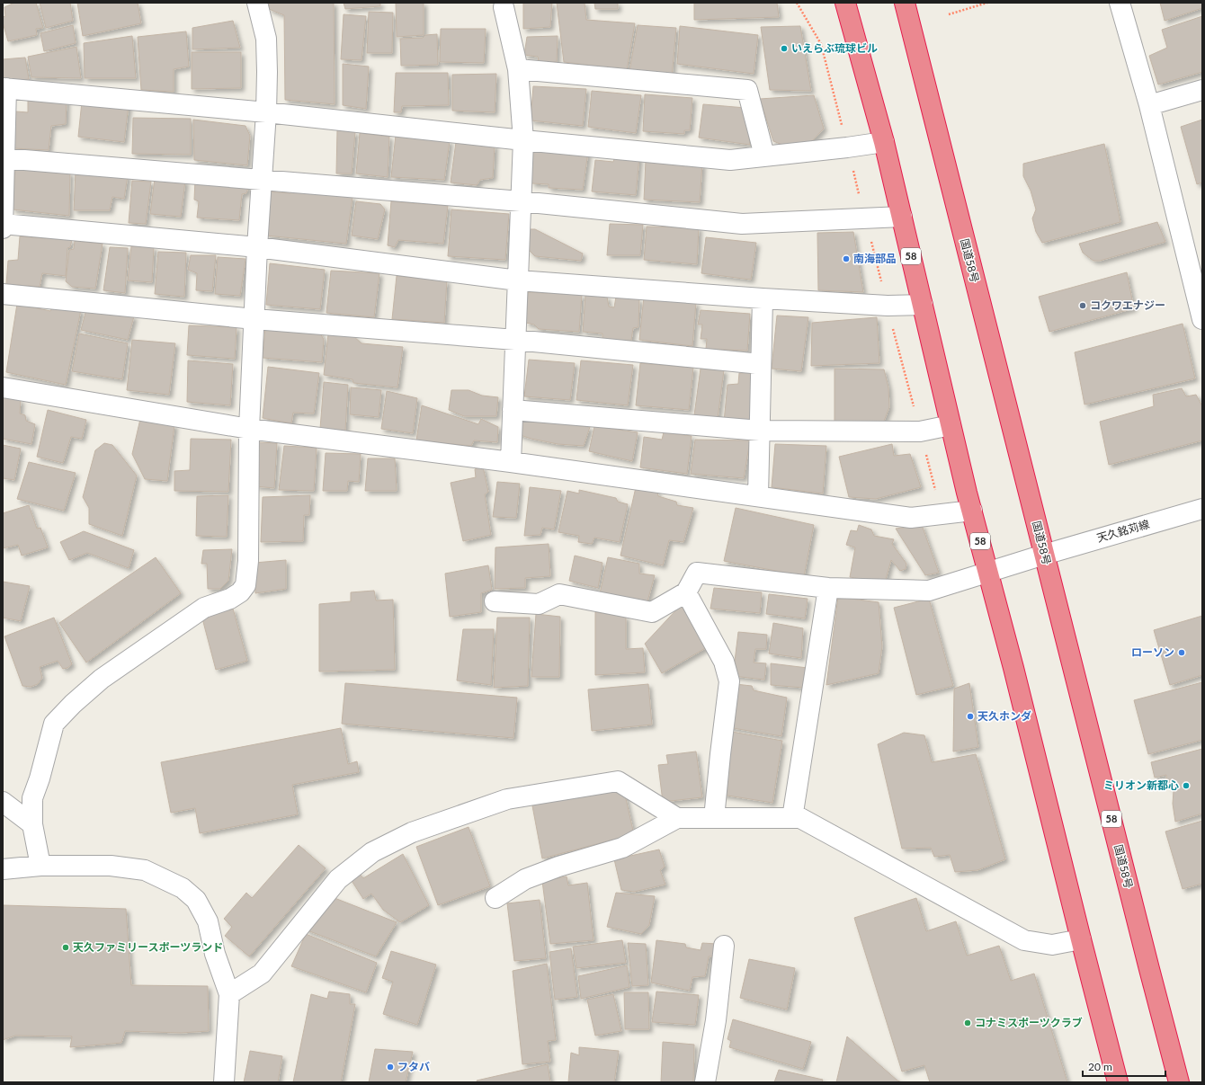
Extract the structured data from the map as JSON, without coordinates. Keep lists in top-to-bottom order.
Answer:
{
  "streets": {
    "highway": ["58", "国道58号"],
    "street": ["天久銘苅線"]
  },
  "crossings": [
    ["58", "天久銘苅線"],
    ["国道58号", "天久銘苅線"]
  ],
  "places": [
    "いえらぶ琉球ビル",
    "南海部品",
    "コクワエナジー",
    "ローソン",
    "天久ホンダ",
    "ミリオン新都心",
    "天久ファミリースポーツランド",
    "コナミスポーツクラブ",
    "フタバ"
  ],
  "scale_bar": "20 m"
}
